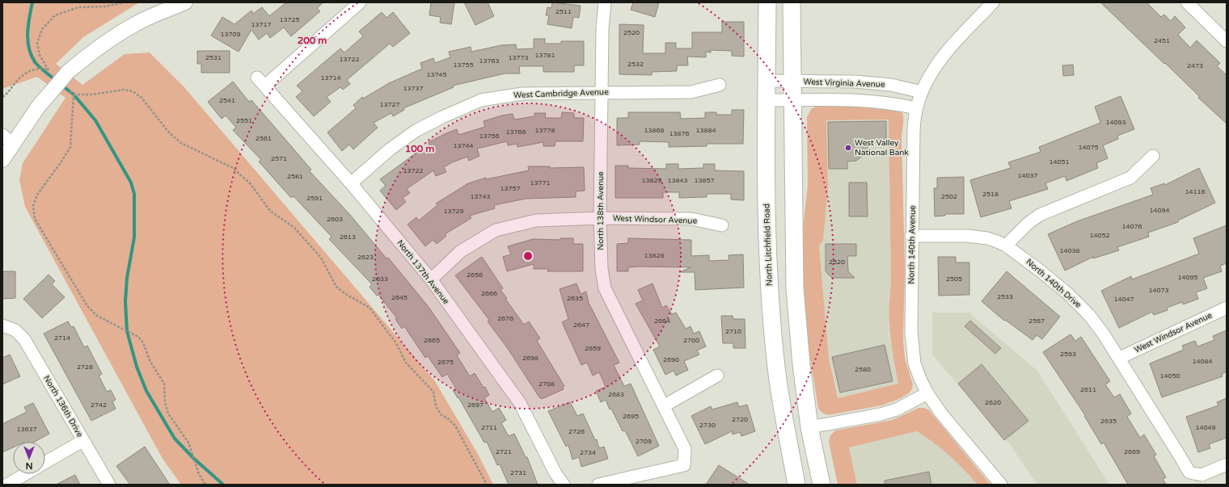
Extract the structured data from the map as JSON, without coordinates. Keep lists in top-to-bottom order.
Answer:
{
  "streets": {
    "main road": ["North Litchfield Road"],
    "street": [
      "West Virginia Avenue",
      "West Cambridge Avenue",
      "North 138th Avenue",
      "West Windsor Avenue",
      "North 140th Avenue",
      "North 137th Avenue",
      "North 140th Drive",
      "North 136th Drive"
    ]
  },
  "crossings": [
    ["West Virginia Avenue", "North Litchfield Road"],
    ["West Virginia Avenue", "North 140th Avenue"],
    ["West Cambridge Avenue", "North 138th Avenue"],
    ["West Cambridge Avenue", "North 137th Avenue"],
    ["North 138th Avenue", "West Windsor Avenue"],
    ["West Windsor Avenue", "North 137th Avenue"],
    ["West Windsor Avenue", "North 140th Drive"],
    ["North 140th Avenue", "North 140th Drive"]
  ],
  "places": ["West Valley National Bank"],
  "house_numbers": [
    "2511",
    "13725",
    "13717",
    "2520",
    "13709",
    "2451",
    "13781",
    "2531",
    "13773",
    "13722",
    "13763",
    "2532",
    "13755",
    "2473",
    "13745",
    "13714",
    "13737",
    "2541",
    "13727",
    "2551",
    "14093",
    "13778",
    "13868",
    "13884",
    "13766",
    "13876",
    "13756",
    "2561",
    "13744",
    "14075",
    "2571",
    "14051",
    "13722",
    "14037",
    "2581",
    "13829",
    "13843",
    "13857",
    "13771",
    "13757",
    "14116",
    "2518",
    "13743",
    "2502",
    "2591",
    "14094",
    "13729",
    "2603",
    "14076",
    "14052",
    "2613",
    "14038",
    "13828",
    "2623",
    "2520",
    "2656",
    "14095",
    "2633",
    "2505",
    "14073",
    "2666",
    "2533",
    "2645",
    "2635",
    "14047",
    "2676",
    "2664",
    "2567",
    "2647",
    "2710",
    "2714",
    "2665",
    "2700",
    "2659",
    "2593",
    "2698",
    "2690",
    "14084",
    "2675",
    "2728",
    "2580",
    "14050",
    "2708",
    "2611",
    "2683",
    "2620",
    "2742",
    "2697",
    "2695",
    "2720",
    "2635",
    "2730",
    "2711",
    "14049",
    "13637",
    "2726",
    "2709",
    "2721",
    "2669",
    "2734",
    "2731"
  ],
  "north": "bottom",
  "rings": ["200 m", "100 m"]
}
